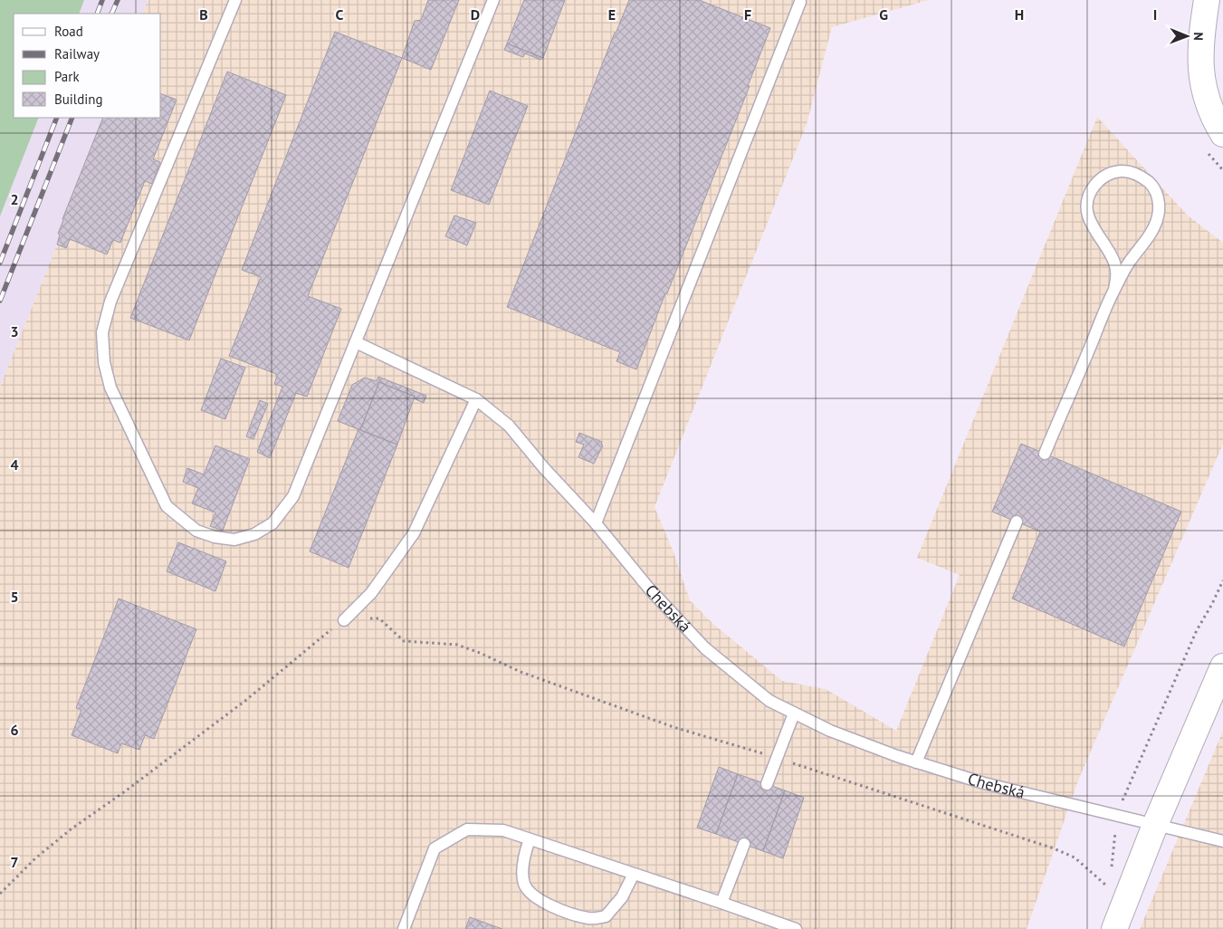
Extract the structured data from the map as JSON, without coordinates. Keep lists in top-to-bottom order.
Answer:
{
  "streets": {
    "lane": ["Chebská"]
  },
  "legend": [
    "Road",
    "Railway",
    "Park",
    "Building"
  ],
  "north": "right",
  "grid": {
    "columns": [
      "B",
      "C",
      "D",
      "E",
      "F",
      "G",
      "H",
      "I"
    ],
    "rows": [
      "2",
      "3",
      "4",
      "5",
      "6",
      "7"
    ]
  }
}
